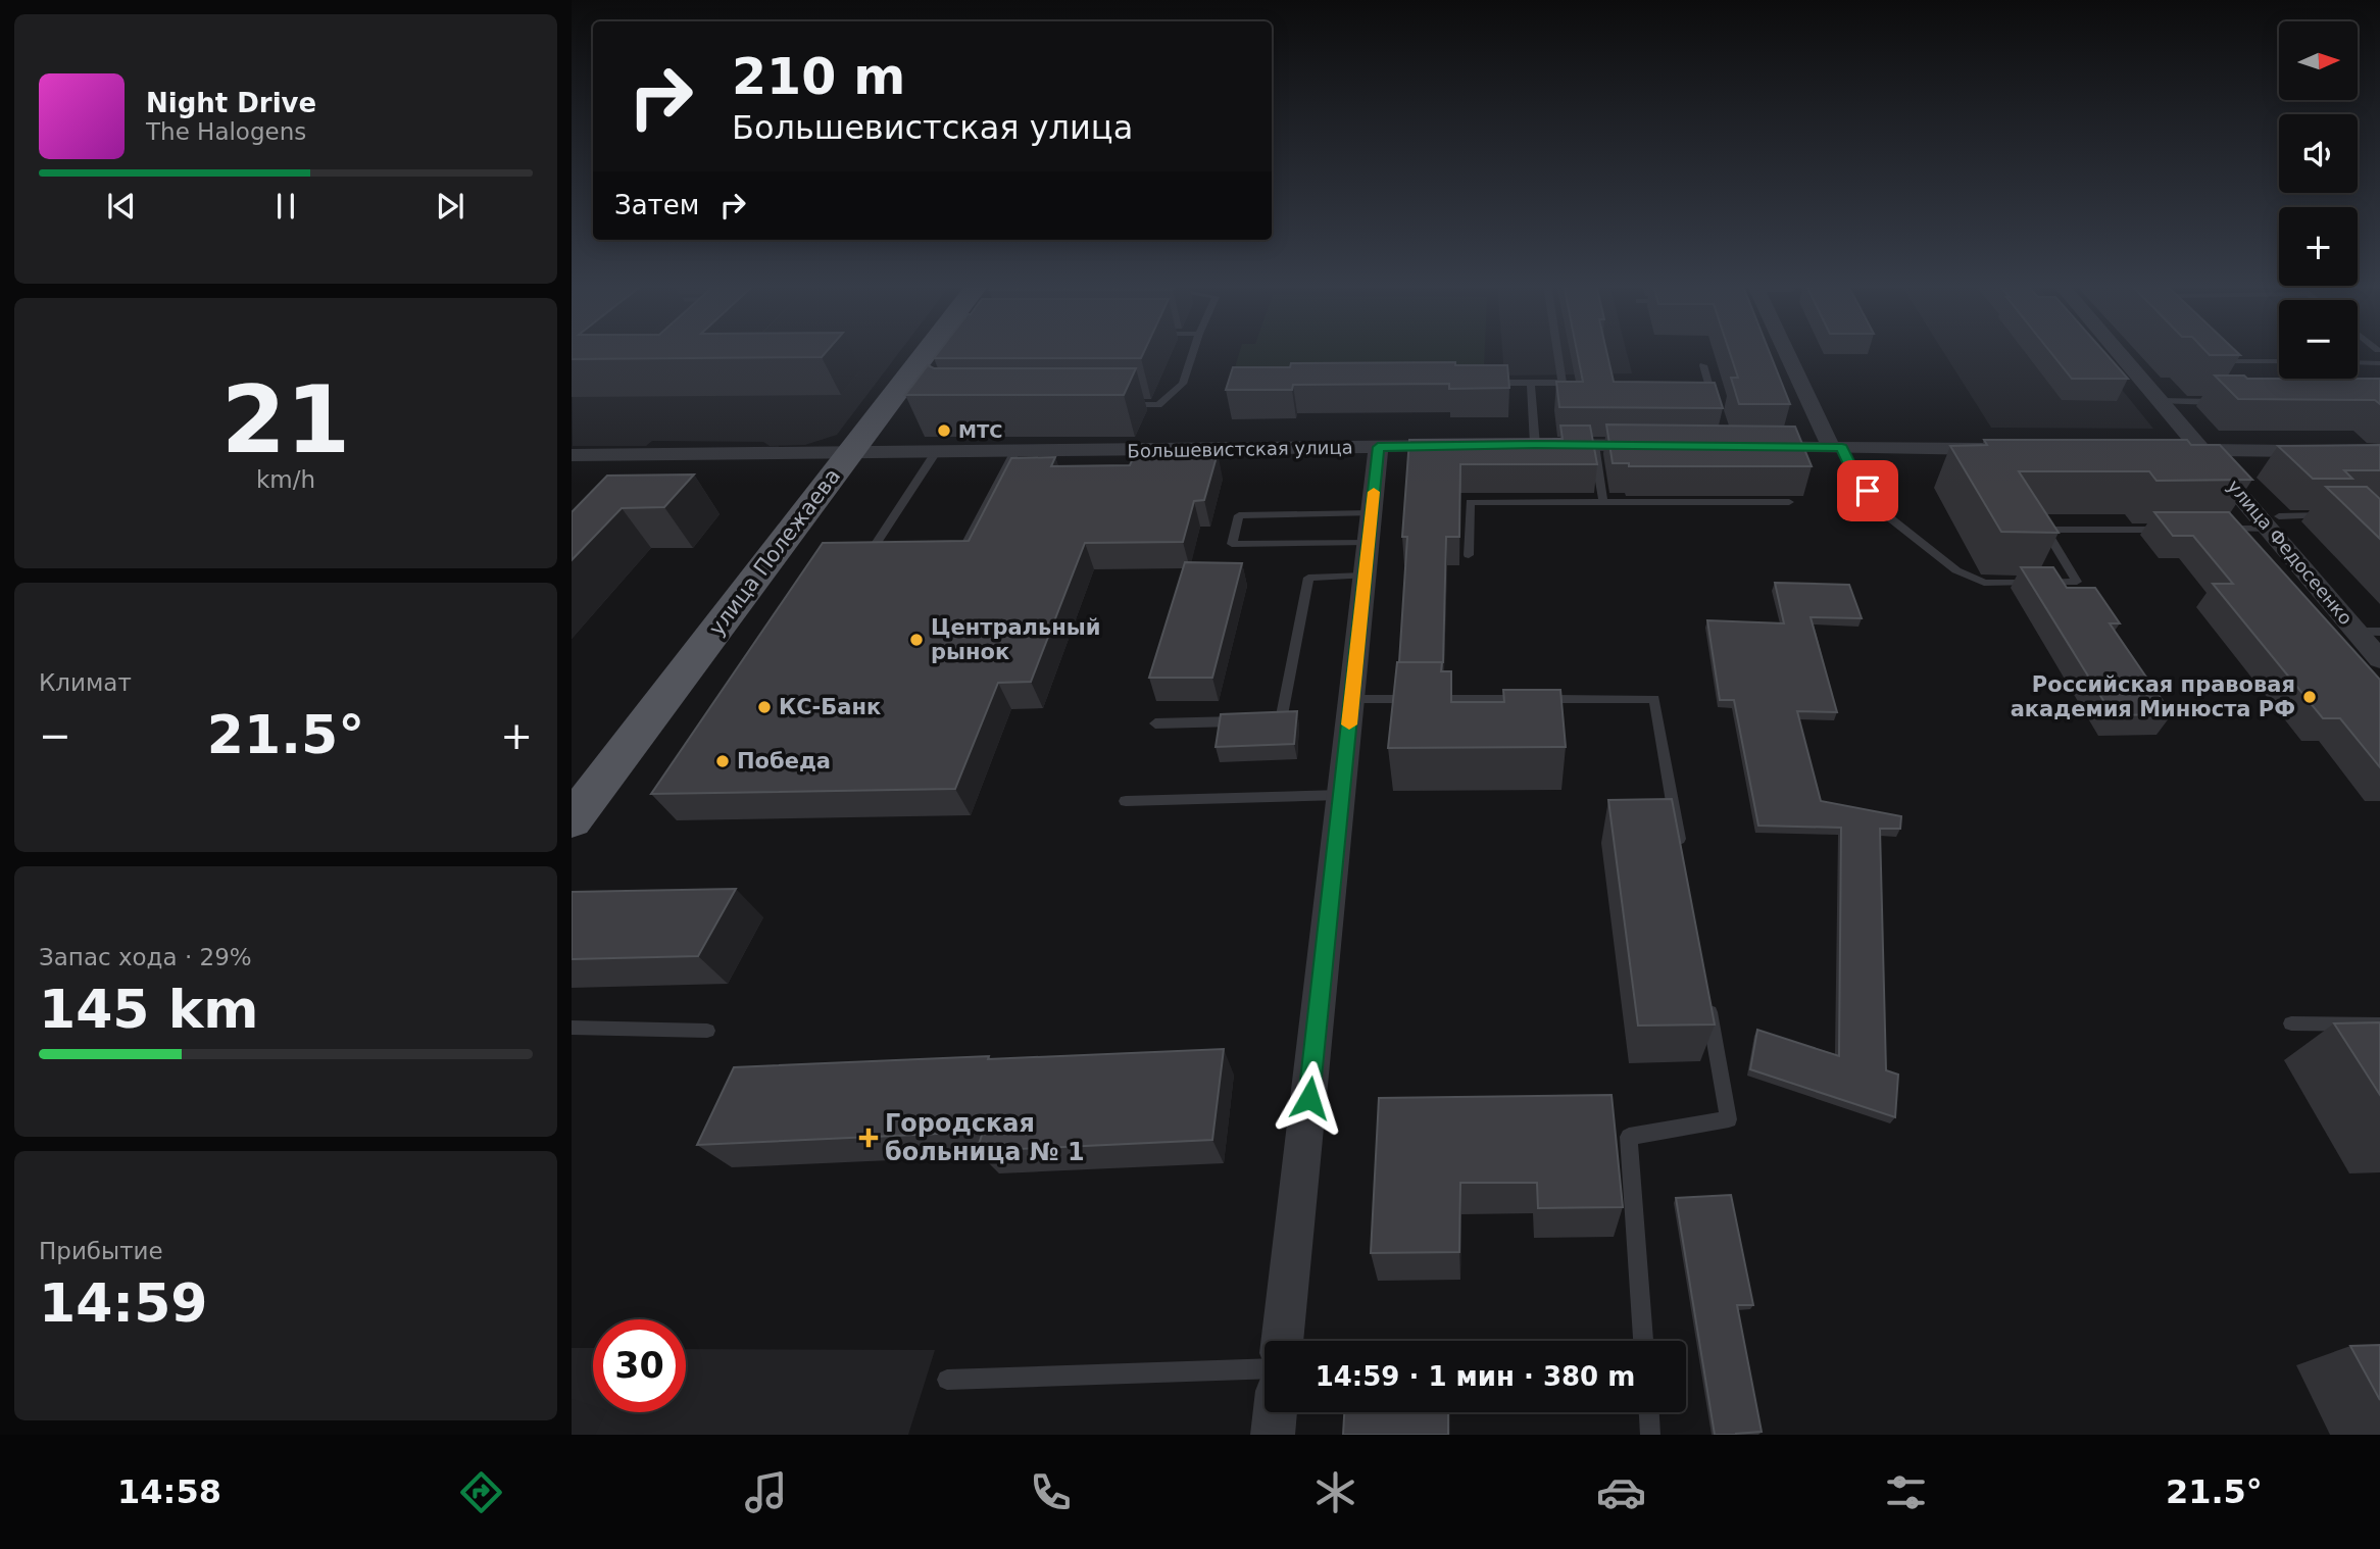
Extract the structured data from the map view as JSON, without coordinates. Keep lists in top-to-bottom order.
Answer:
{
  "streets": {
    "main road": ["улица Полежаева"],
    "street": ["Большевистская улица", "улица Федосеенко"]
  },
  "crossings": [
    ["Большевистская улица", "улица Полежаева"]
  ],
  "places": {
    "other": [
      "МТС",
      "Центральный рынок",
      "Российская правовая академия Минюста РФ",
      "КС-Банк",
      "Победа"
    ],
    "health": ["Городская больница № 1"]
  },
  "north": "right",
  "page": {
    "map_buttons": ["+", "−"],
    "turn": ["210 m", "Большевистская улица"],
    "song": ["Night Drive", "The Halogens"],
    "then": "Затем",
    "tile": [
      ["21", "km/h"],
      "Климат",
      ["Запас хода · 29%", "145 km"],
      ["Прибытие", "14:59"]
    ],
    "heat": ["−", "21.5°", "+"],
    "limit": "30",
    "trip": "14:59 · 1 мин · 380 m",
    "tabs": ["14:58", "21.5°"]
  }
}
